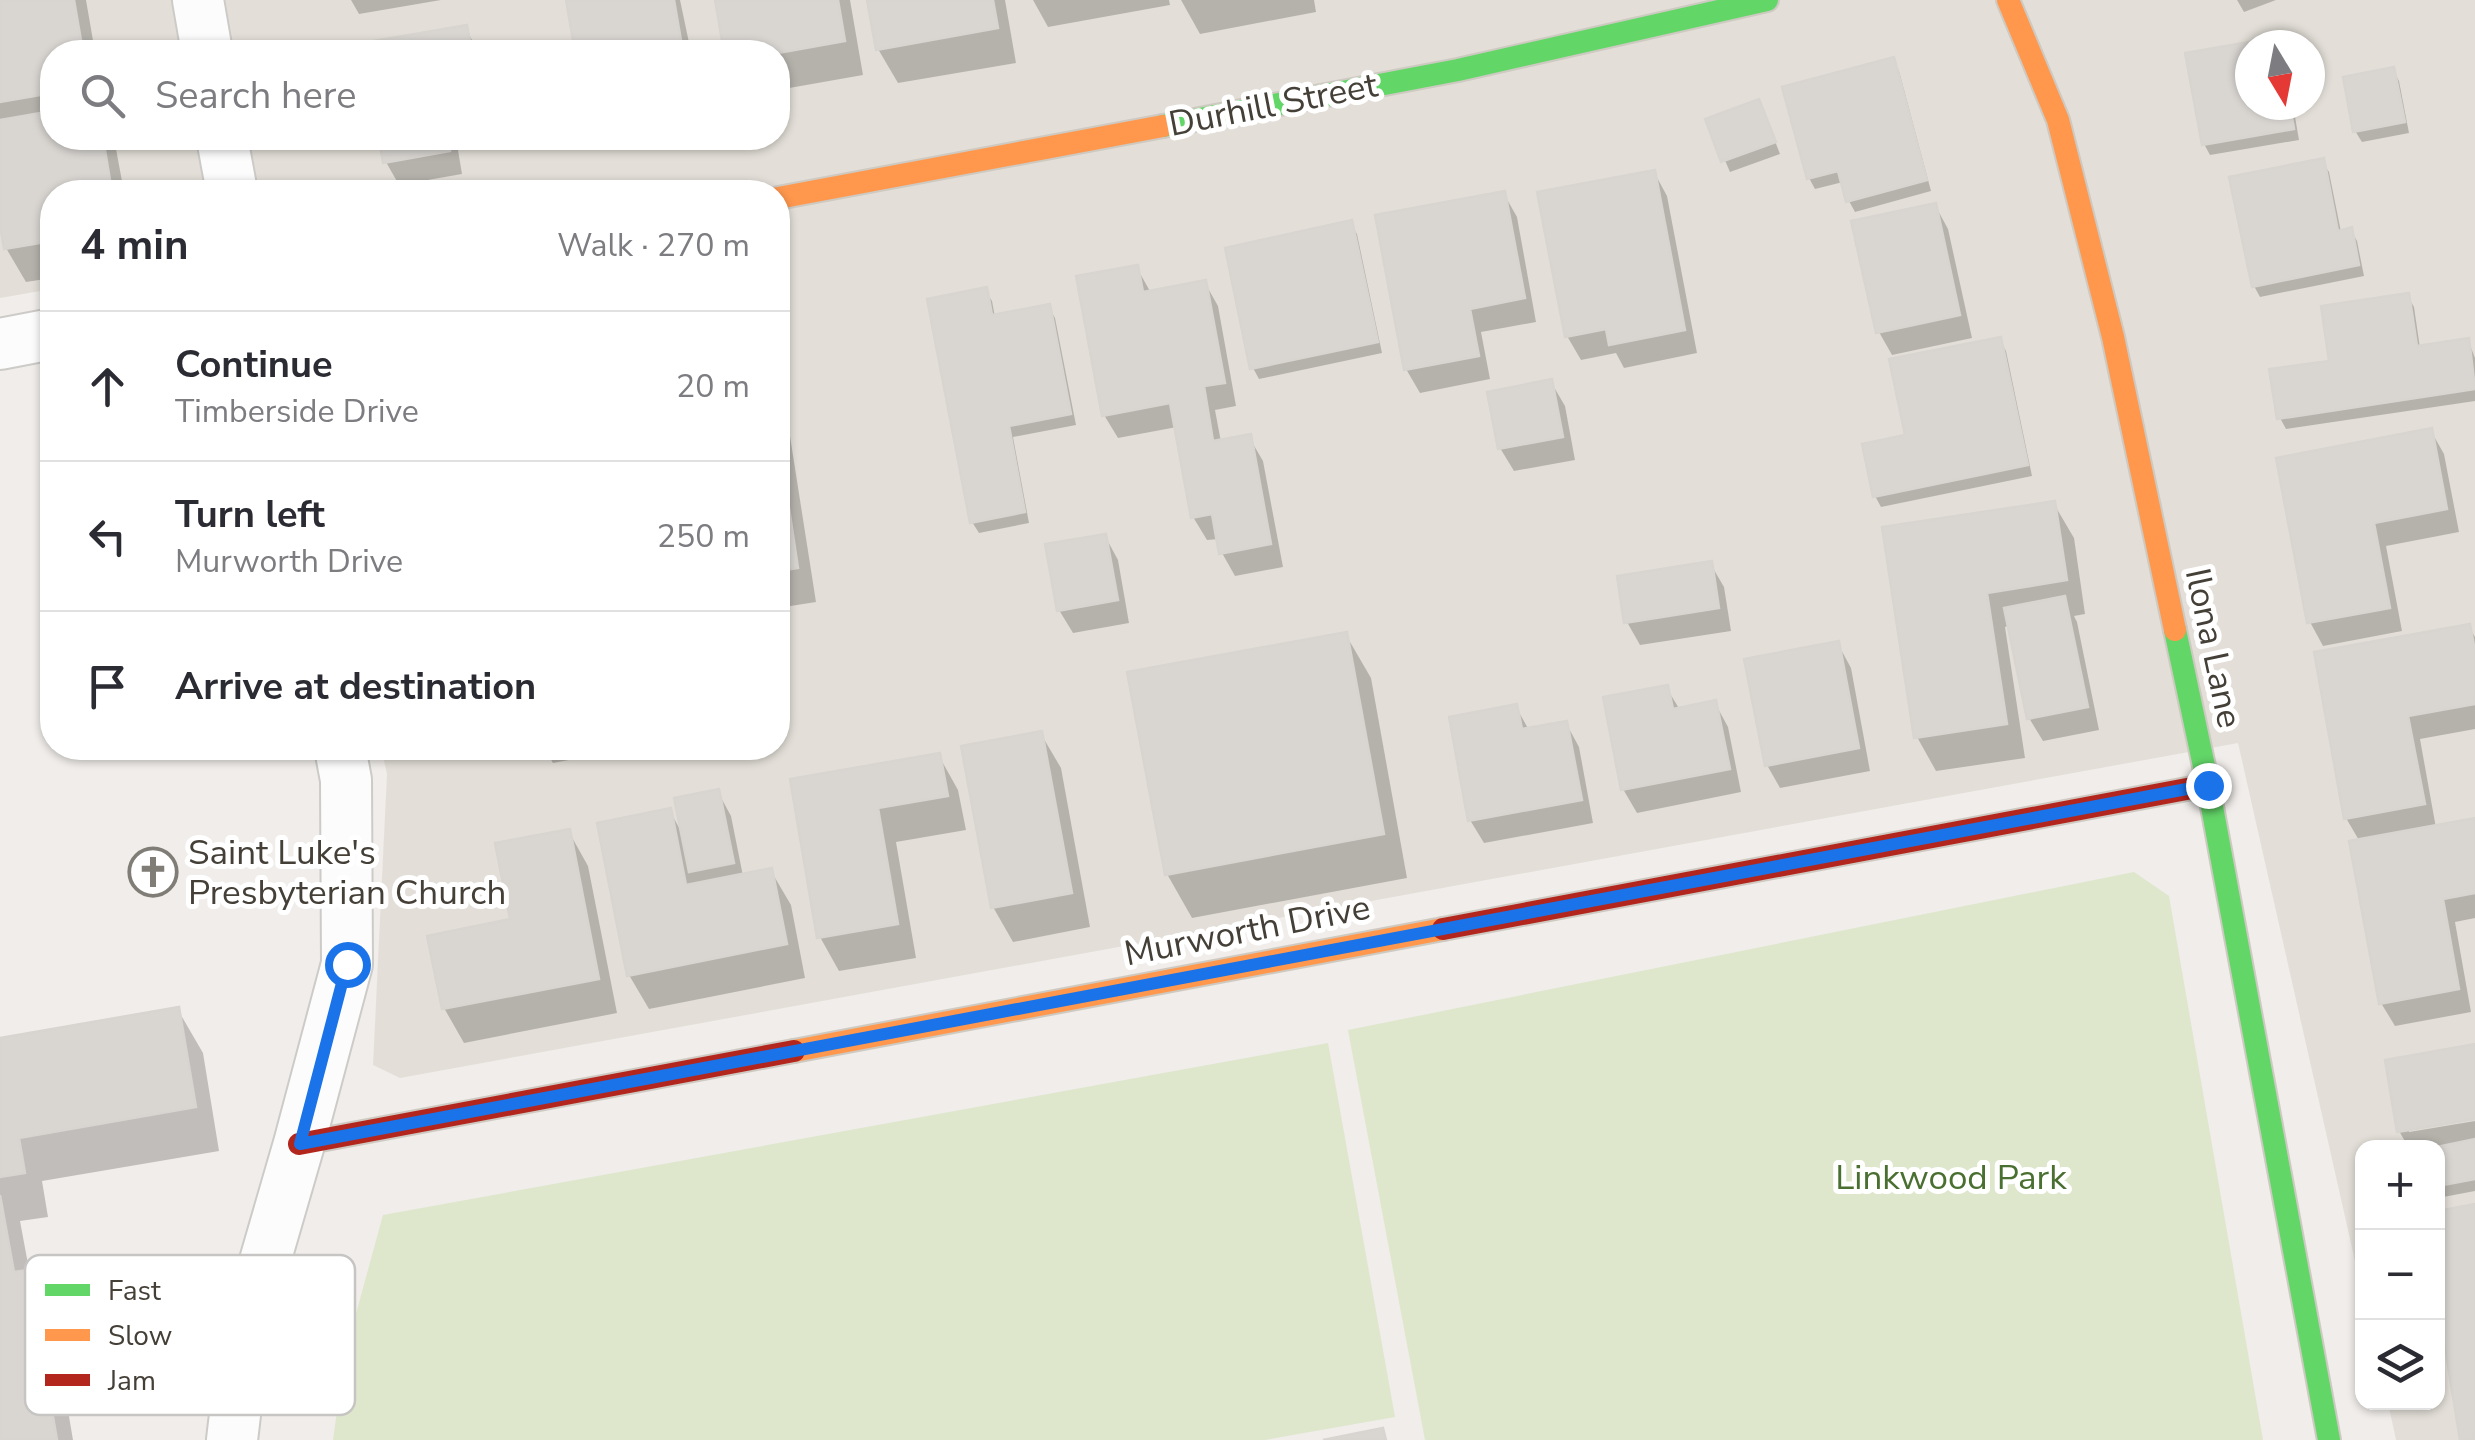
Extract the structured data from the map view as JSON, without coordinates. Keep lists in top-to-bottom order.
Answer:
{
  "streets": {
    "street": ["Durhill Street", "Ilona Lane", "Murworth Drive"]
  },
  "crossings": [
    ["Ilona Lane", "Murworth Drive"]
  ],
  "parks": ["Linkwood Park"],
  "places": {
    "church": ["Saint Luke's Presbyterian Church"]
  },
  "legend": ["Fast", "Slow", "Jam"],
  "north": "bottom",
  "page": {
    "search": "Search here",
    "heading": ["4 min", "Walk · 270 m"],
    "list": [
      ["Continue", "Timberside Drive", "20 m"],
      ["Turn left", "Murworth Drive", "250 m"],
      "Arrive at destination"
    ],
    "map_buttons": ["+", "−"]
  }
}
